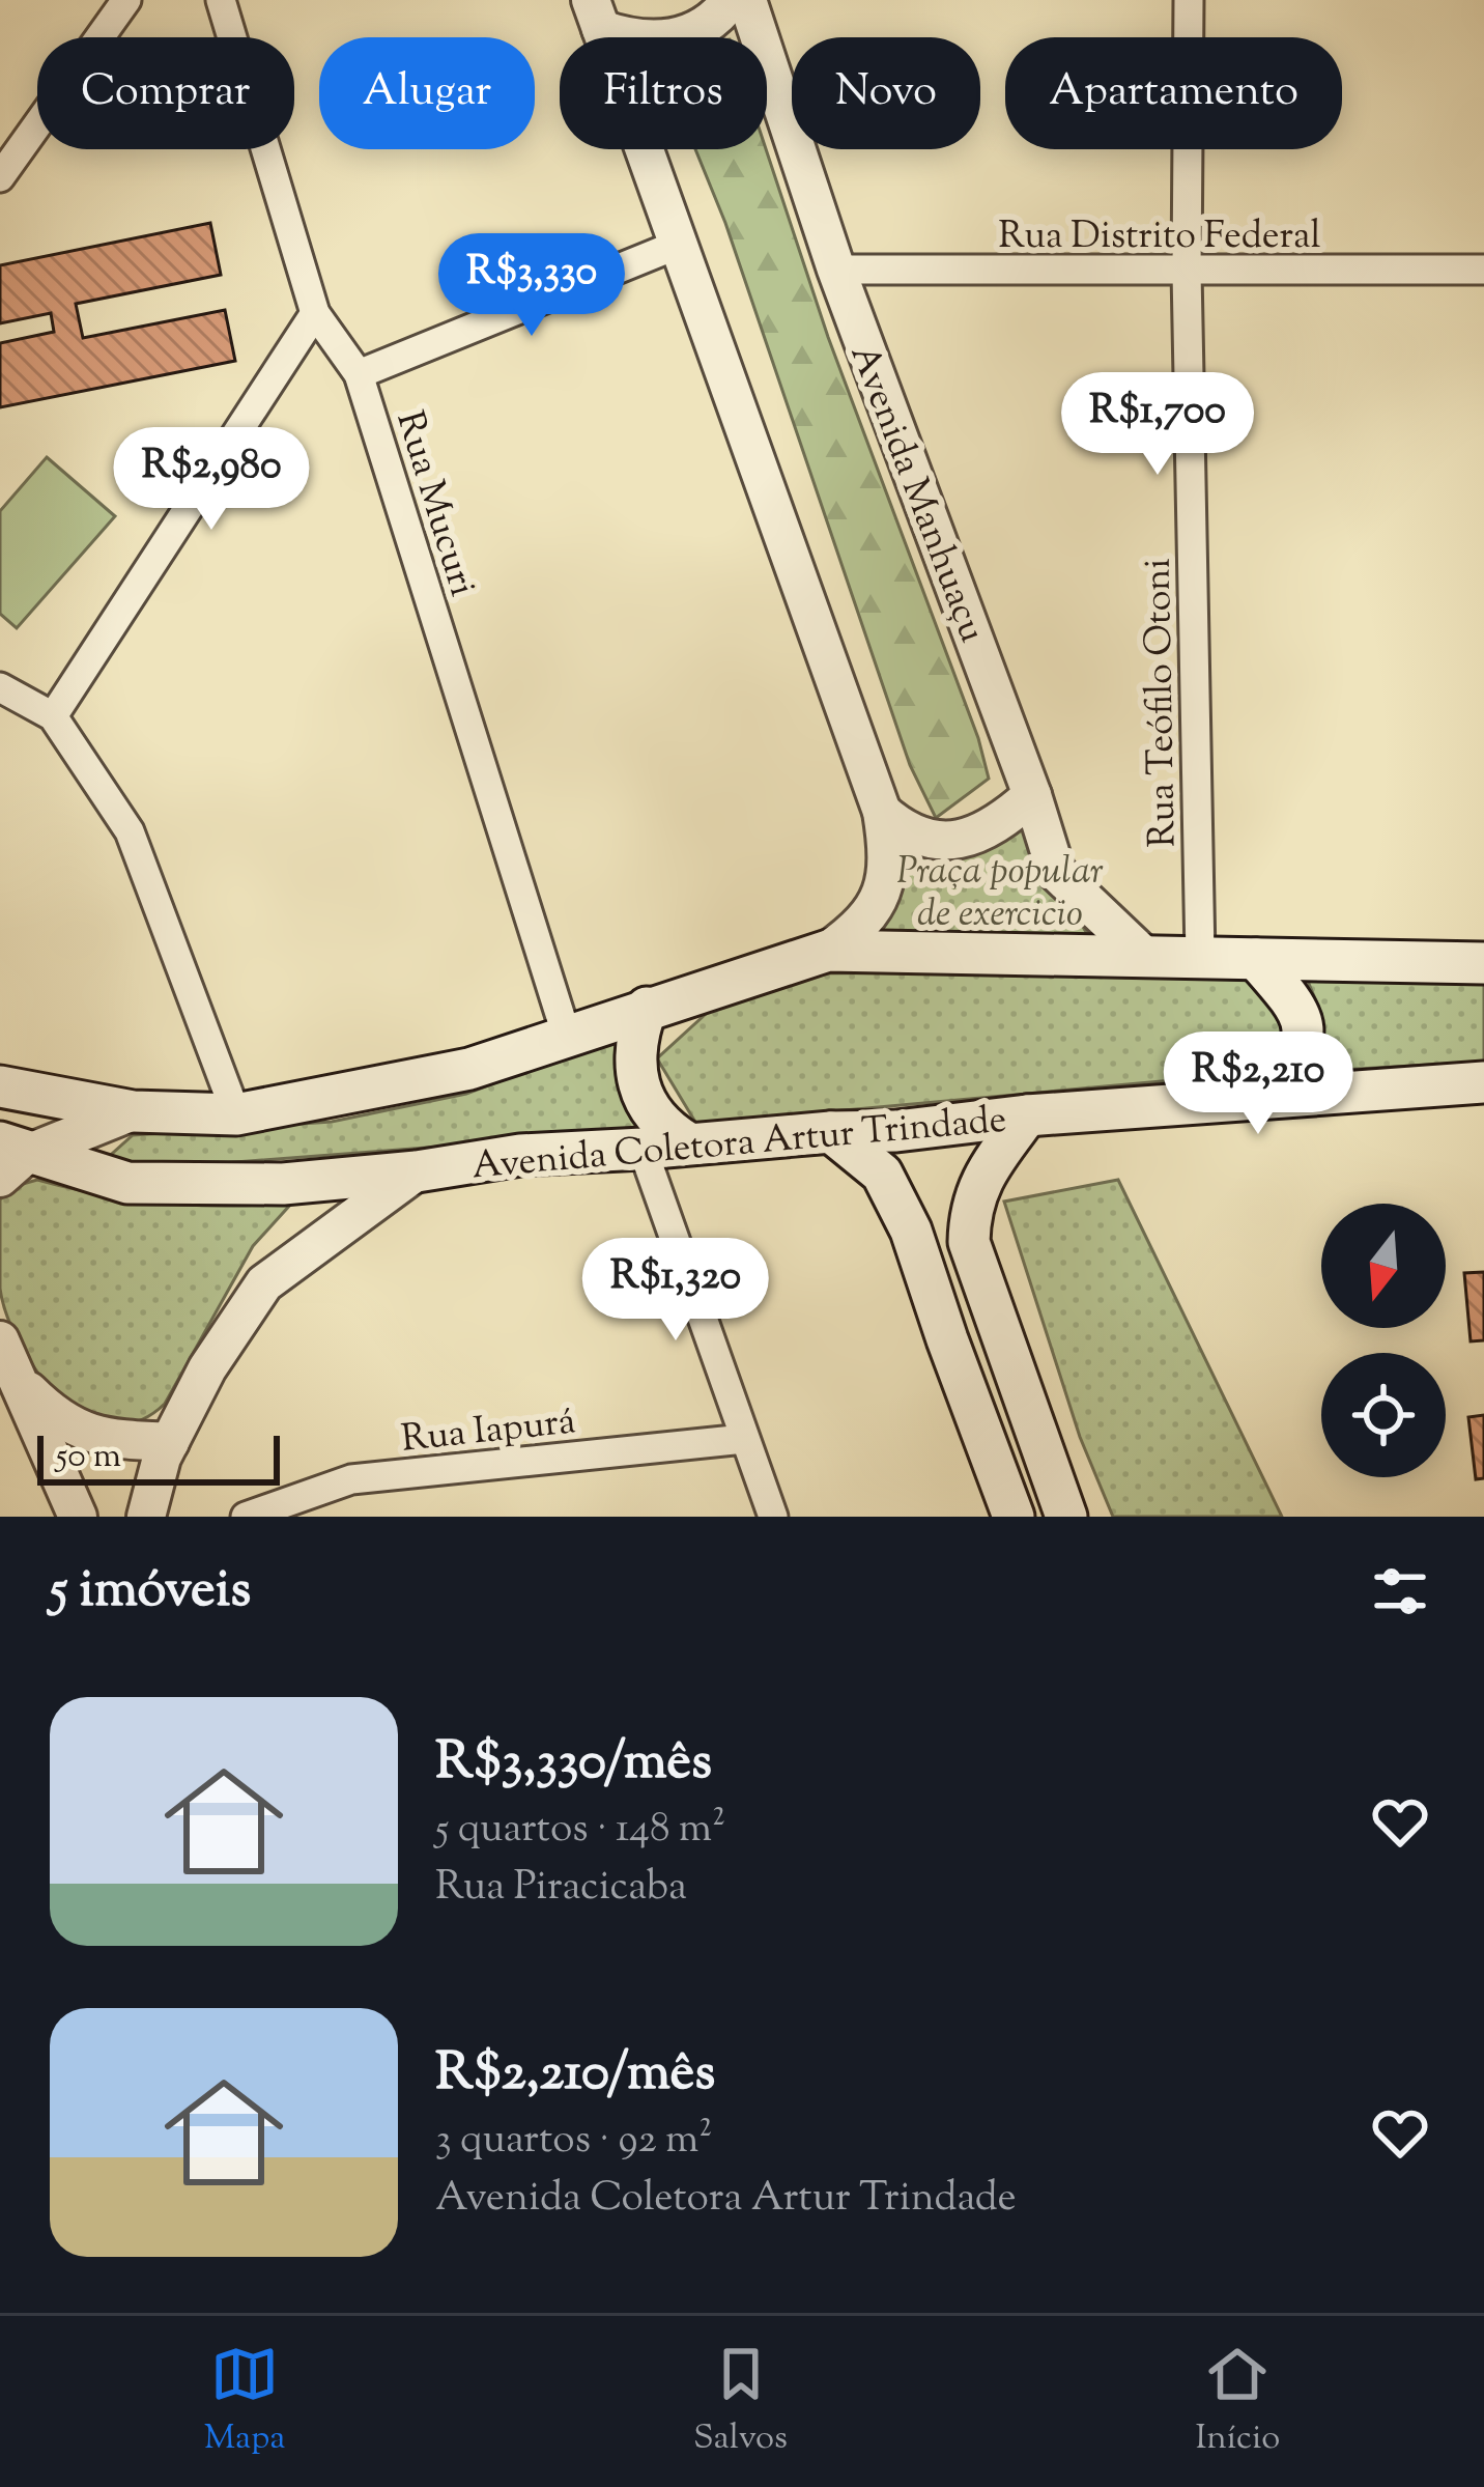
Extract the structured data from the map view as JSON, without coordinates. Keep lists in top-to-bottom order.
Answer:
{
  "streets": {
    "main road": ["Avenida Coletora Artur Trindade"],
    "street": [
      "Rua Distrito Federal",
      "Avenida Manhuaçu",
      "Rua Mucuri",
      "Rua Teófilo Otoni",
      "Rua Iapurá"
    ]
  },
  "crossings": [
    ["Rua Distrito Federal", "Avenida Manhuaçu"],
    ["Rua Distrito Federal", "Rua Teófilo Otoni"]
  ],
  "parks": ["Praça popular de exercicio"],
  "scale_bar": "50 m",
  "north": "bottom",
  "page": {
    "chip": [
      "Comprar",
      "Alugar",
      "Filtros",
      "Novo",
      "Apartamento"
    ],
    "price": [
      "R$3,330",
      "R$1,700",
      "R$2,980",
      "R$2,210",
      "R$1,320"
    ],
    "scale": "50 m",
    "heading": "5 imóveis",
    "list": [
      {
        "name": "R$3,330/mês",
        "note": "5 quartos · 148 m² · Rua Piracicaba"
      },
      {
        "name": "R$2,210/mês",
        "note": "3 quartos · 92 m² · Avenida Coletora Artur Trindade"
      }
    ],
    "tabs": ["Mapa", "Salvos", "Início"]
  }
}
